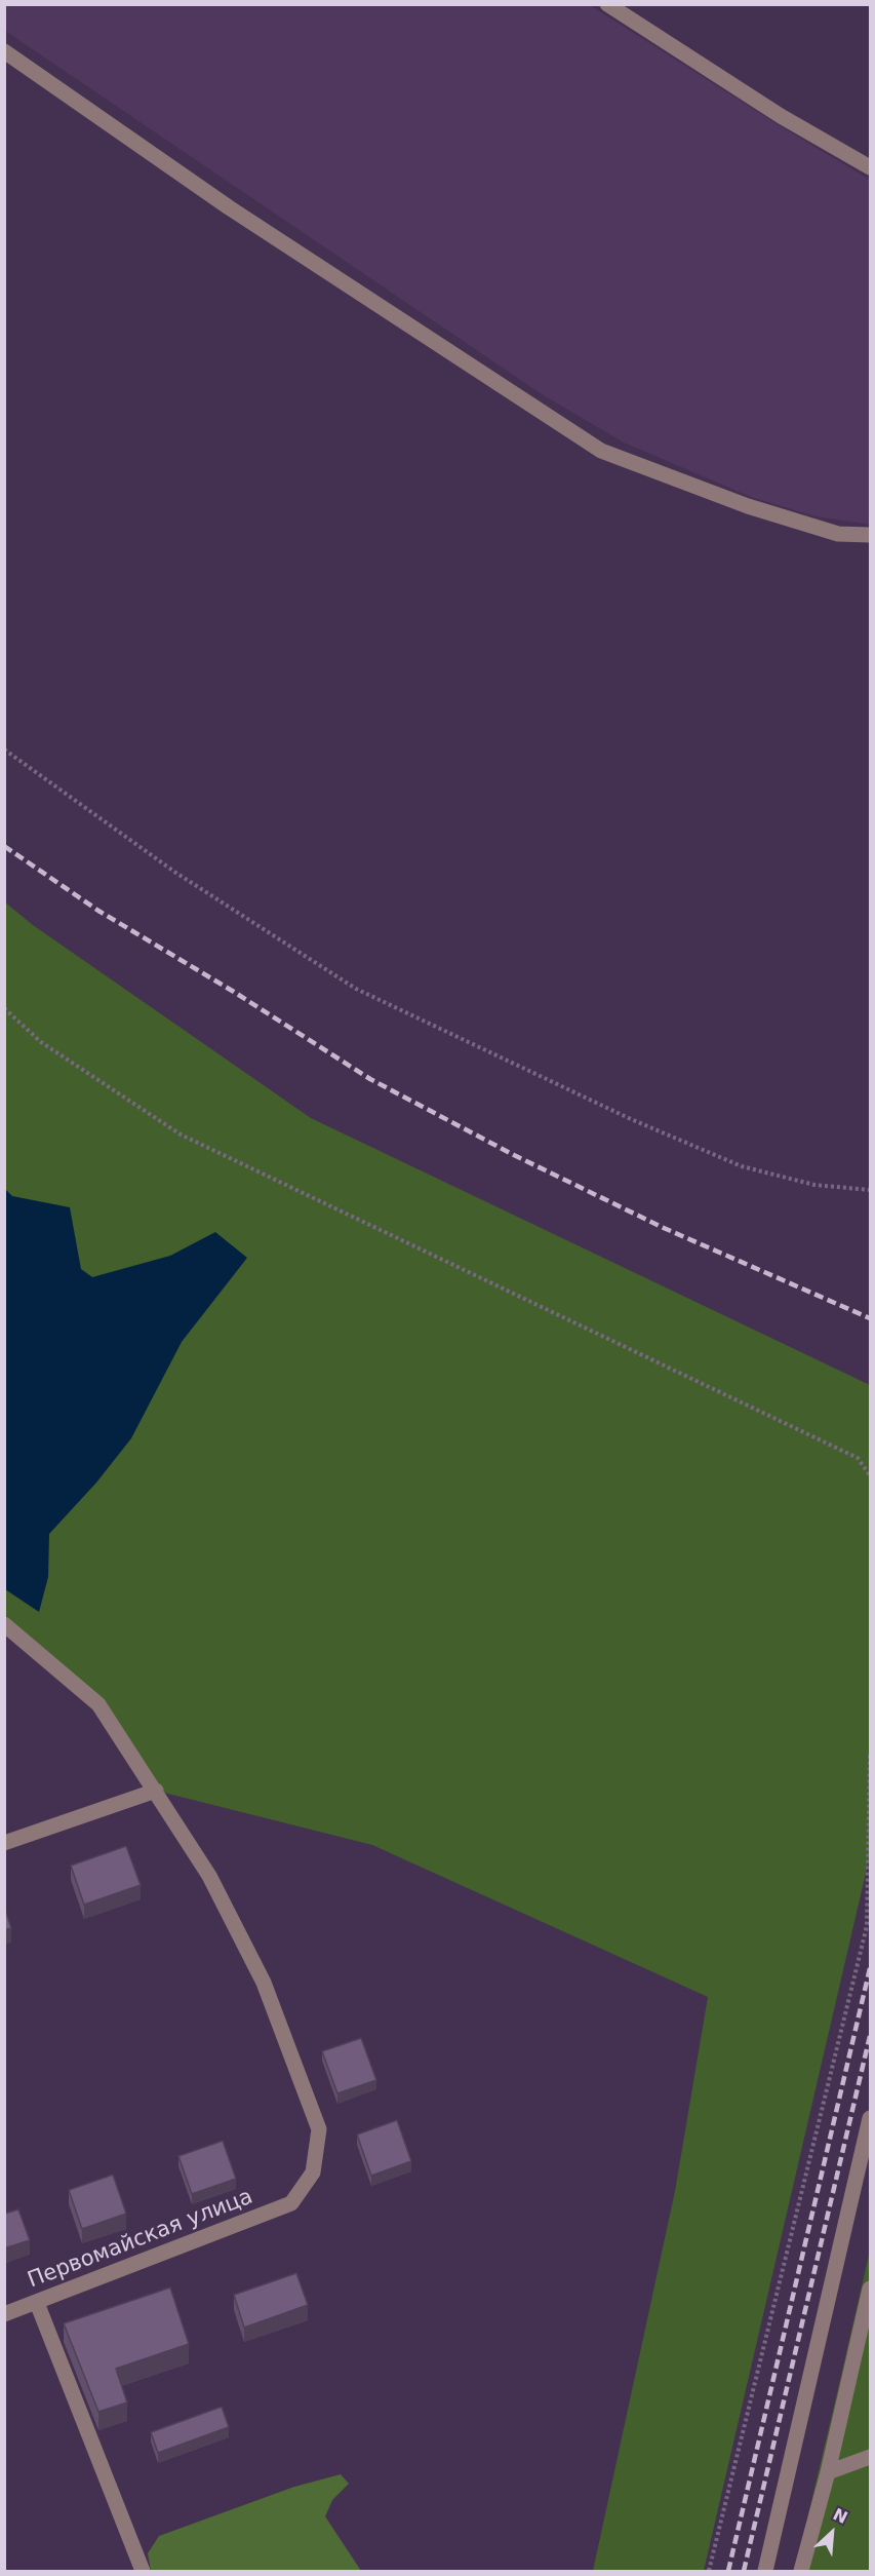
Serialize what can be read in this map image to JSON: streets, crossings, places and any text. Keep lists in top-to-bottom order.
{
  "streets": {
    "street": ["Первомайская улица"]
  },
  "north": "top right"
}
